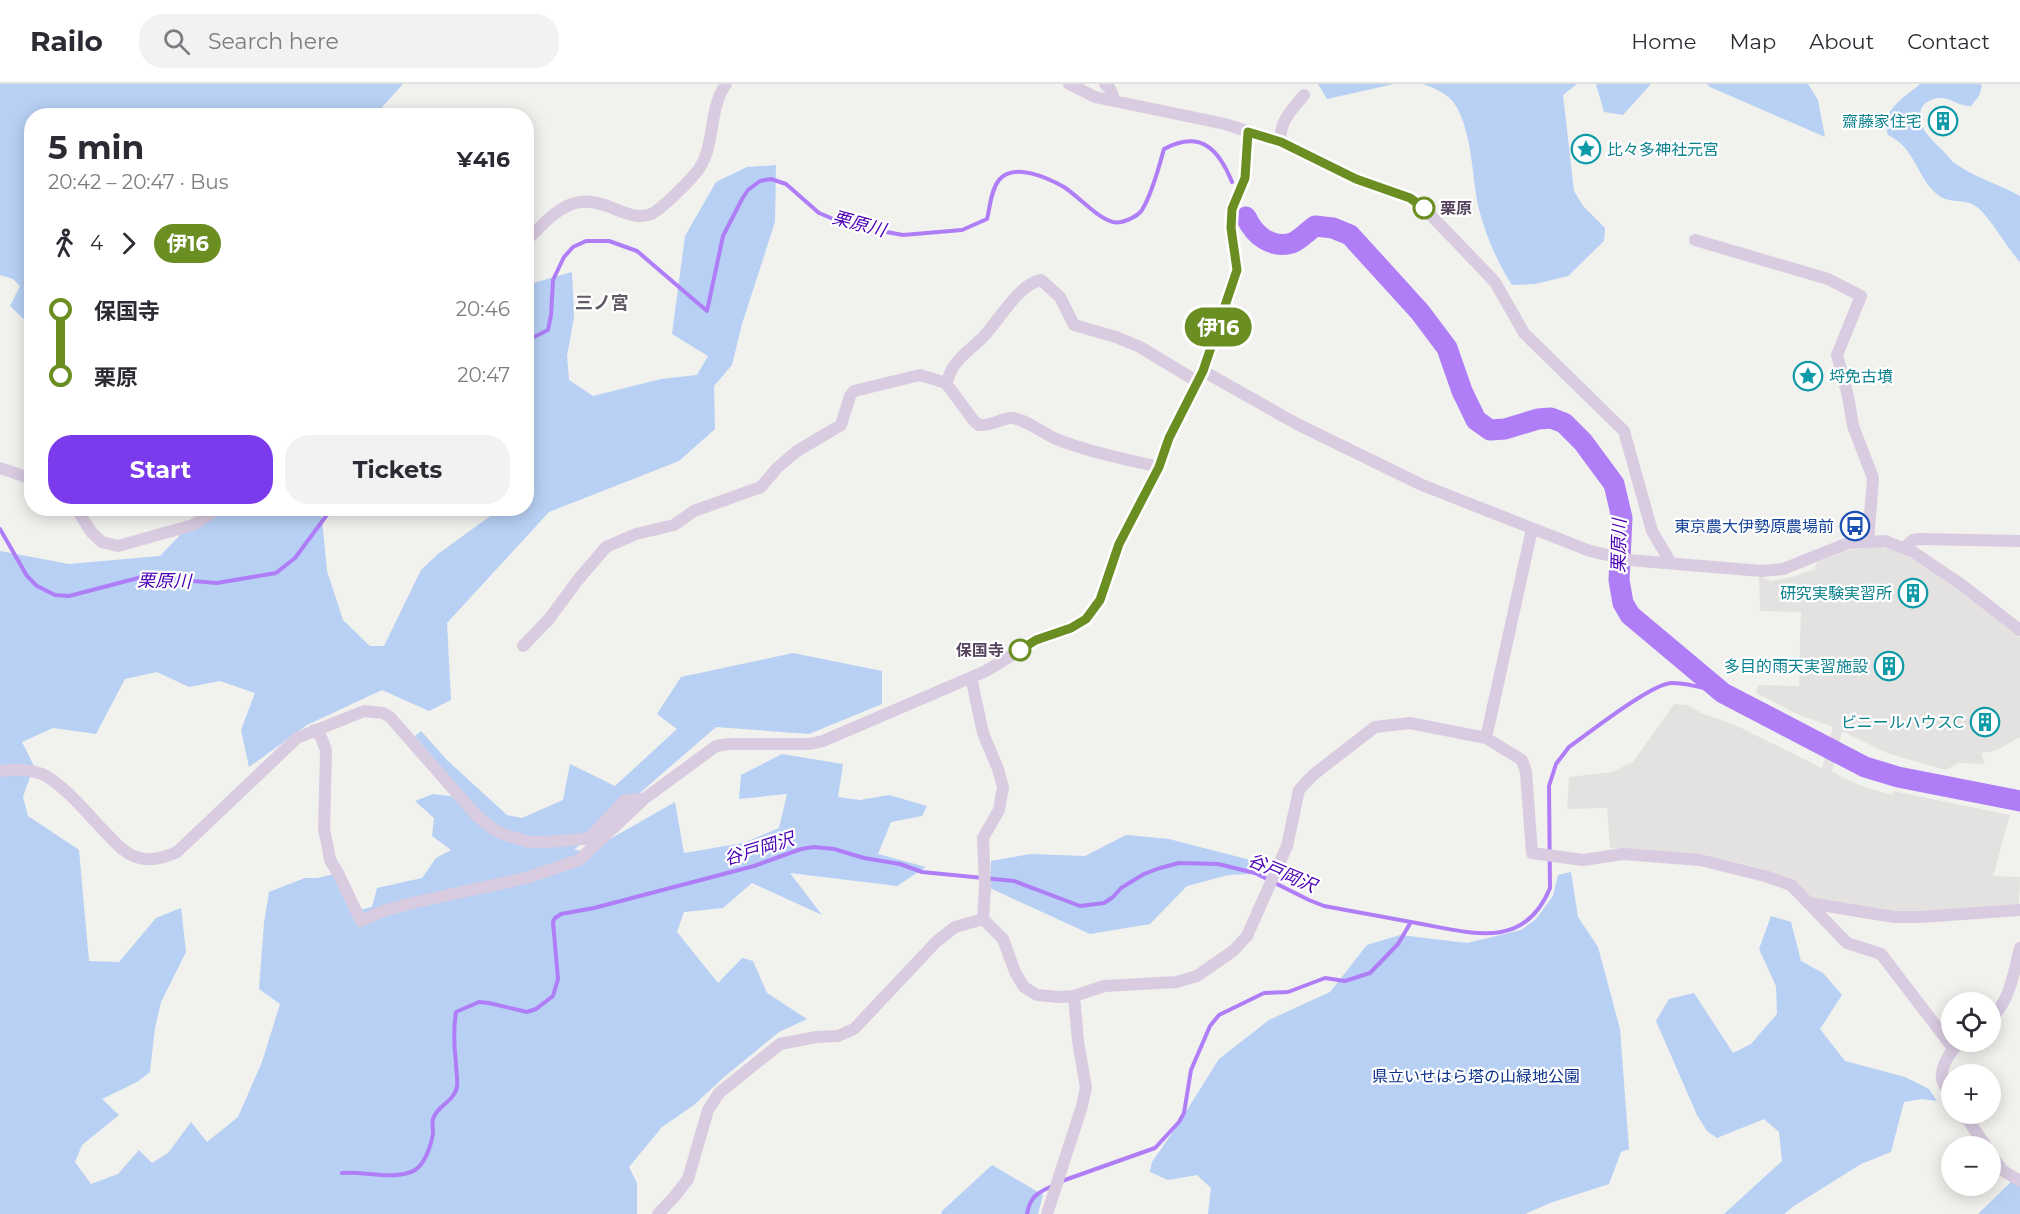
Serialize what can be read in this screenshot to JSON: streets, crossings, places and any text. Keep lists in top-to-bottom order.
{
  "districts": ["三ノ宮"],
  "water": ["栗原川", "谷戸岡沢"],
  "parks": ["県立いせはら塔の山緑地公園"],
  "places": {
    "building": [
      "齋藤家住宅",
      "研究実験実習所",
      "多目的雨天実習施設",
      "ビニールハウスC"
    ],
    "place": ["比々多神社元宮", "埒免古墳"],
    "other": ["栗原", "保国寺"],
    "bus stop": ["東京農大伊勢原農場前"]
  },
  "lines": ["bus line 伊16"],
  "page": {
    "header": "Railo",
    "search": "Search here",
    "nav": [
      "Home",
      "Map",
      "About",
      "Contact"
    ],
    "on_map": "伊16",
    "heading": ["5 min", "20:42 – 20:47 · Bus", "¥416"],
    "legs": ["4", "伊16"],
    "list": [
      {
        "name": "保国寺",
        "value": "20:46"
      },
      {
        "name": "栗原",
        "value": "20:47"
      }
    ],
    "buttons": ["Start", "Tickets"],
    "map_buttons": ["+", "−"]
  }
}
